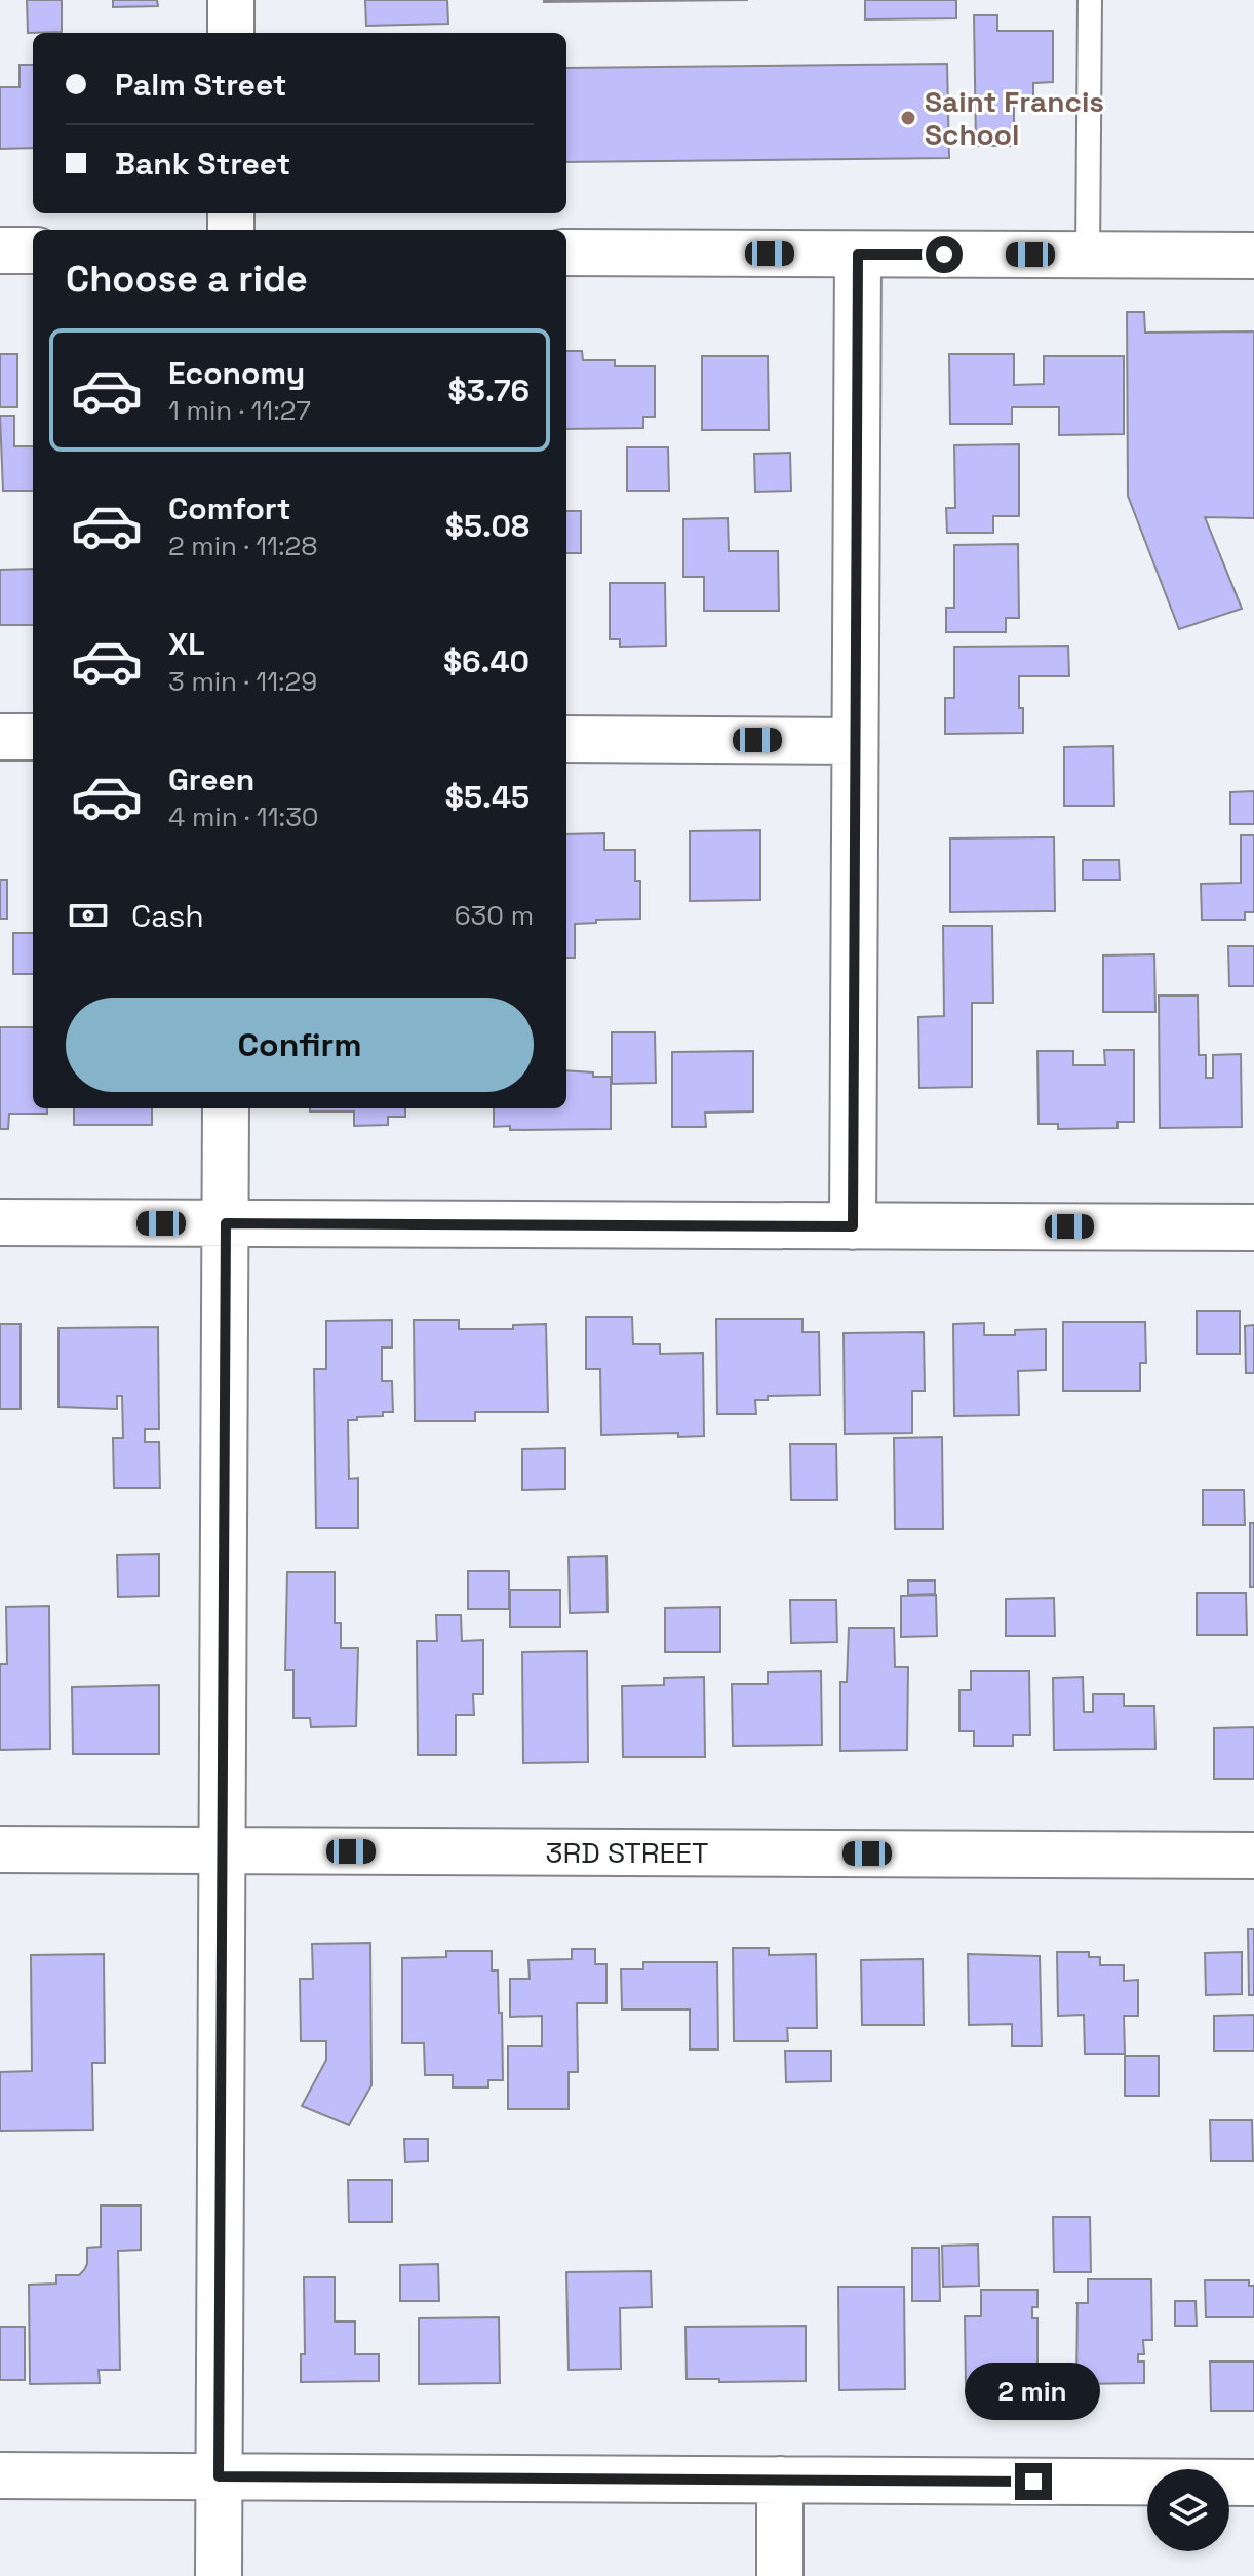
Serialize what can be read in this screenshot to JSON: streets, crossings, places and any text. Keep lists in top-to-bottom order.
{
  "streets": {
    "street": ["3RD STREET"]
  },
  "places": ["Saint Francis School"],
  "page": {
    "banner": ["Palm Street", "Bank Street"],
    "heading": "Choose a ride",
    "list": [
      {
        "name": "Economy",
        "note": "1 min · 11:27",
        "value": "$3.76"
      },
      {
        "name": "Comfort",
        "note": "2 min · 11:28",
        "value": "$5.08"
      },
      {
        "name": "XL",
        "note": "3 min · 11:29",
        "value": "$6.40"
      },
      {
        "name": "Green",
        "note": "4 min · 11:30",
        "value": "$5.45"
      }
    ],
    "pay": ["Cash", "630 m"],
    "buttons": "Confirm",
    "bubble": "2 min"
  }
}
